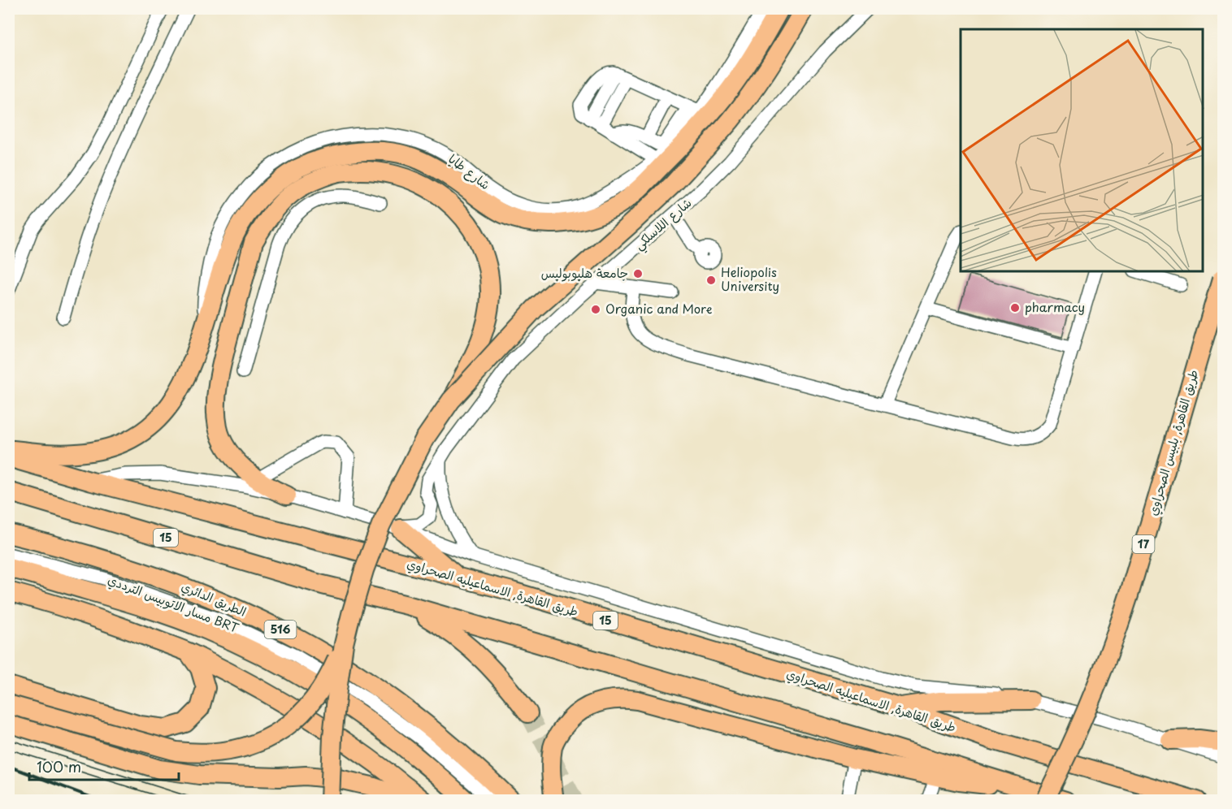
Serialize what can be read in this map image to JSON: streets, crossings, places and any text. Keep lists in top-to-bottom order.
{
  "streets": {
    "highway": [
      "طريق القاهرة, بلبيس الصحراوي",
      "15",
      "17",
      "طريق القاهرة, الاسماعيليه الصحراوي",
      "الطريق الدائري",
      "516"
    ],
    "street": ["شارع طابا", "شارع اللاسلكي", "مسار الاتوبيس الترددي BRT"]
  },
  "crossings": [
    ["طريق القاهرة, بلبيس الصحراوي", "15"]
  ],
  "places": [
    "جامعة هليوبوليس",
    "Heliopolis University",
    "pharmacy",
    "Organic and More"
  ],
  "scale_bar": "100 m"
}
